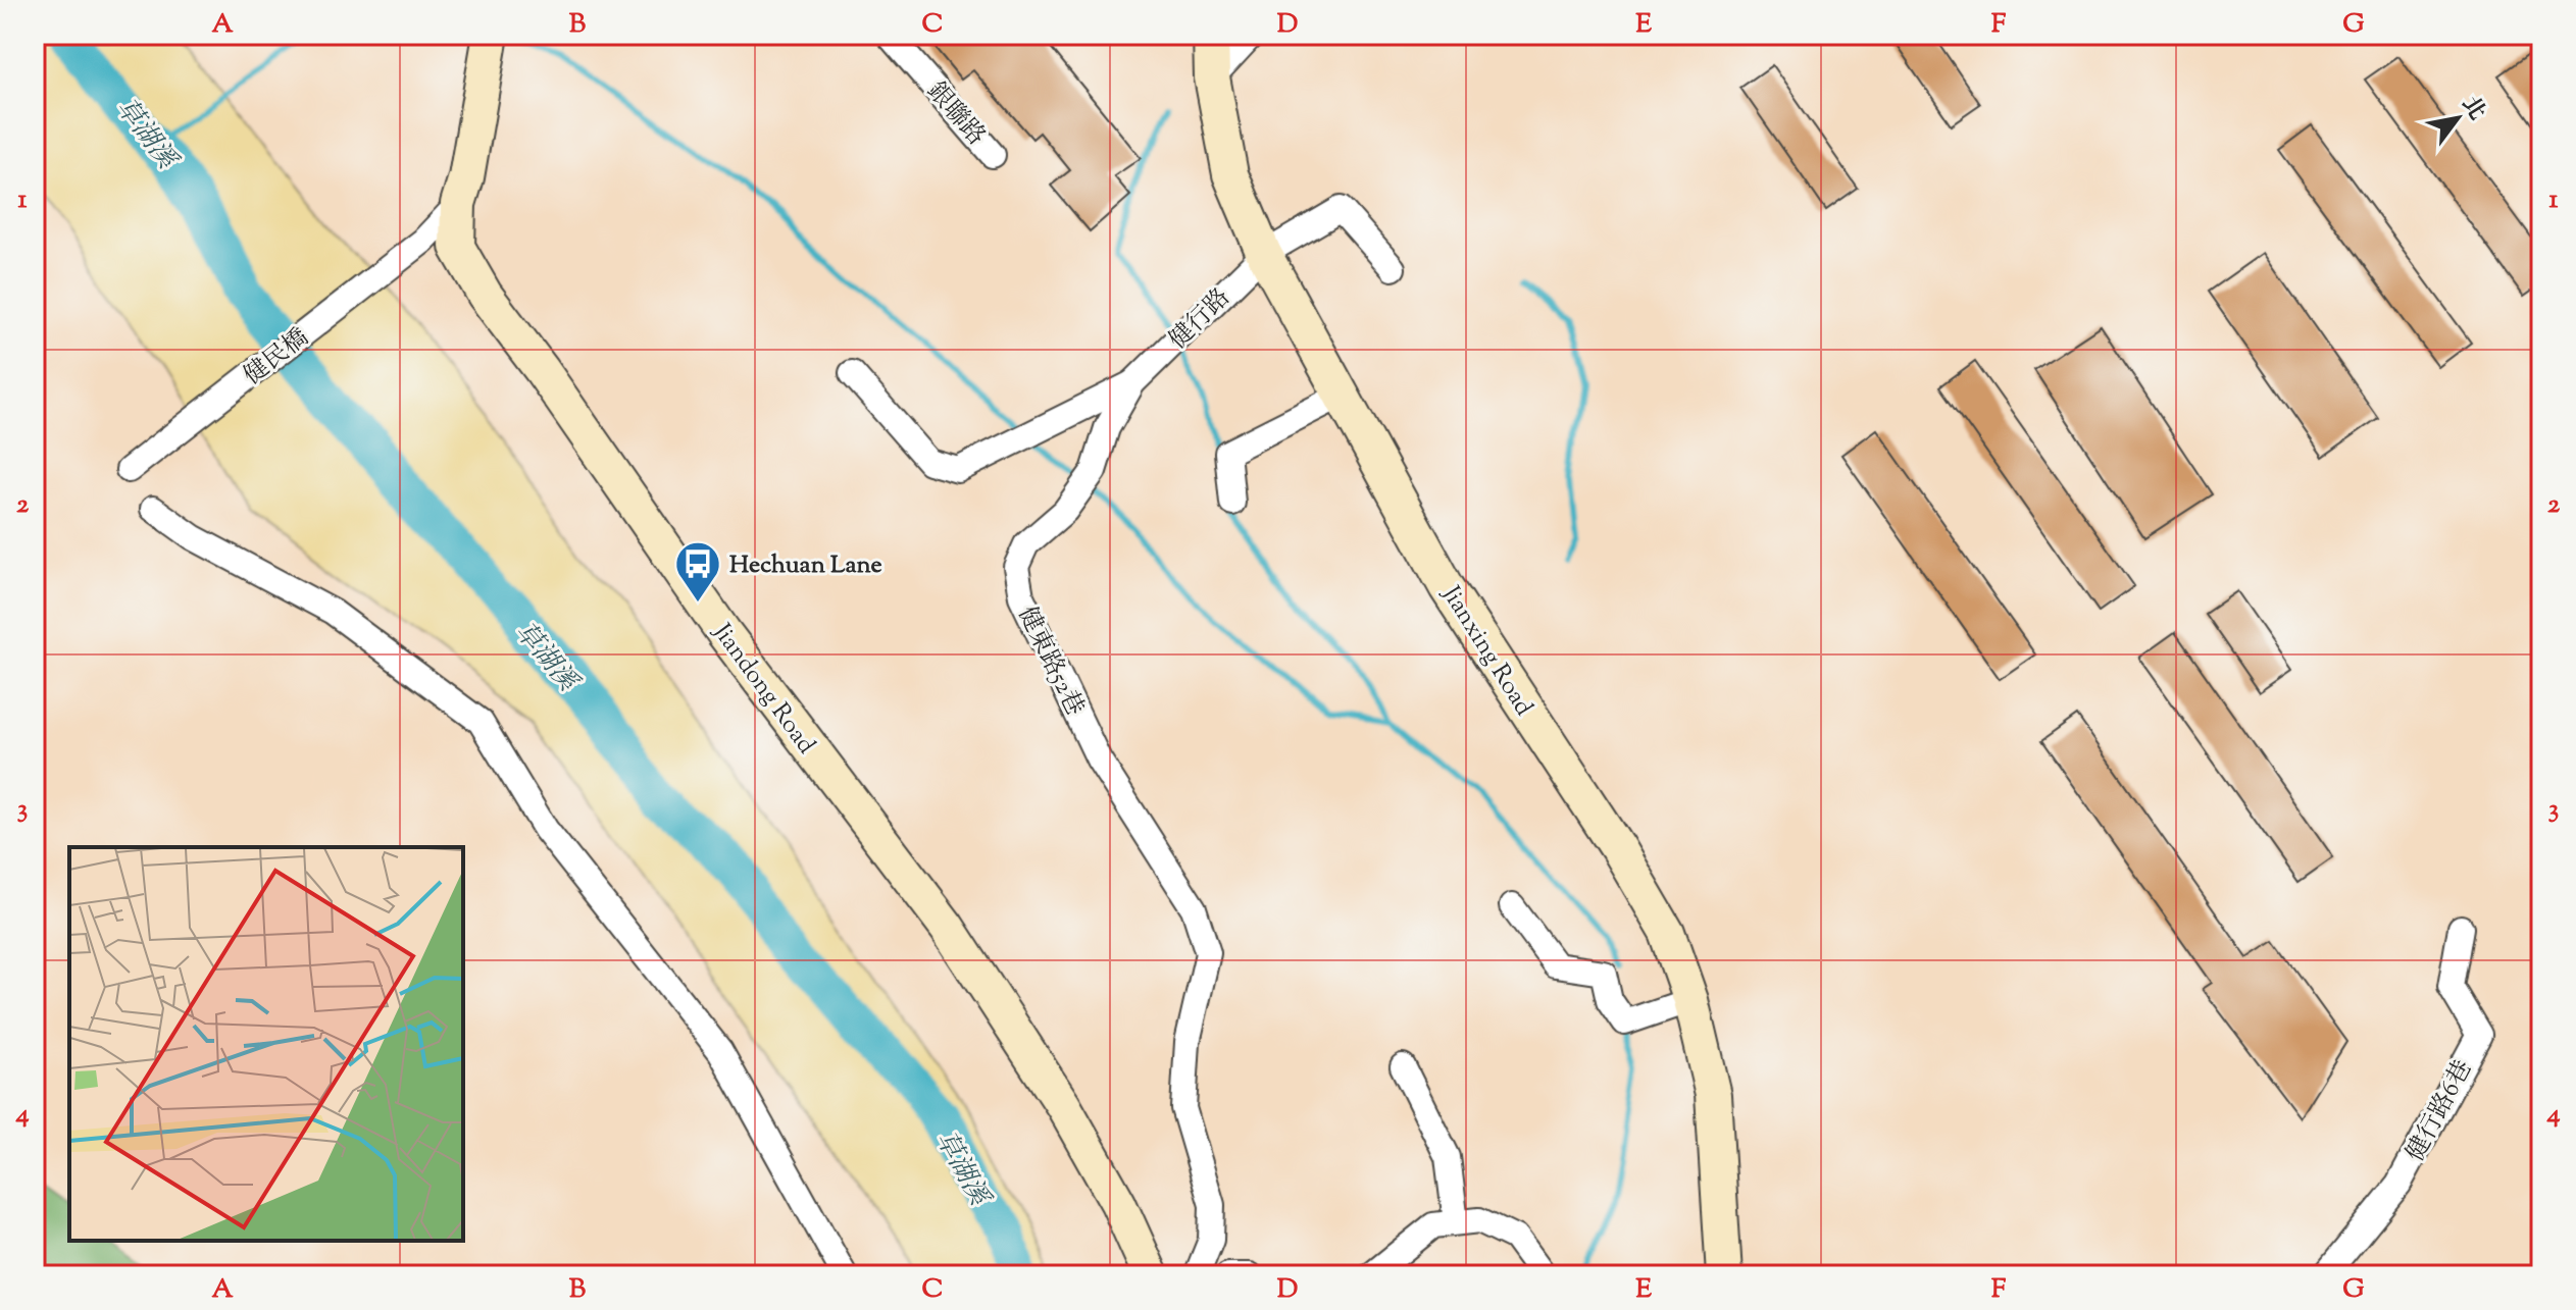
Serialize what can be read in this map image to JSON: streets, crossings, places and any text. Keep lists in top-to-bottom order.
{
  "streets": {
    "street": [
      "銀聯路",
      "健行路",
      "健民橋",
      "Jianxing Road",
      "健東路52巷",
      "Jiandong Road",
      "健行路6巷"
    ]
  },
  "crossings": [
    ["健行路", "Jianxing Road"],
    ["健行路", "健東路52巷"],
    ["健民橋", "Jiandong Road"]
  ],
  "water": ["草湖溪"],
  "places": {
    "bus stop": ["Hechuan Lane"]
  },
  "north": "top right",
  "grid": {
    "columns": [
      "A",
      "B",
      "C",
      "D",
      "E",
      "F",
      "G"
    ],
    "rows": [
      "1",
      "2",
      "3",
      "4"
    ]
  }
}
